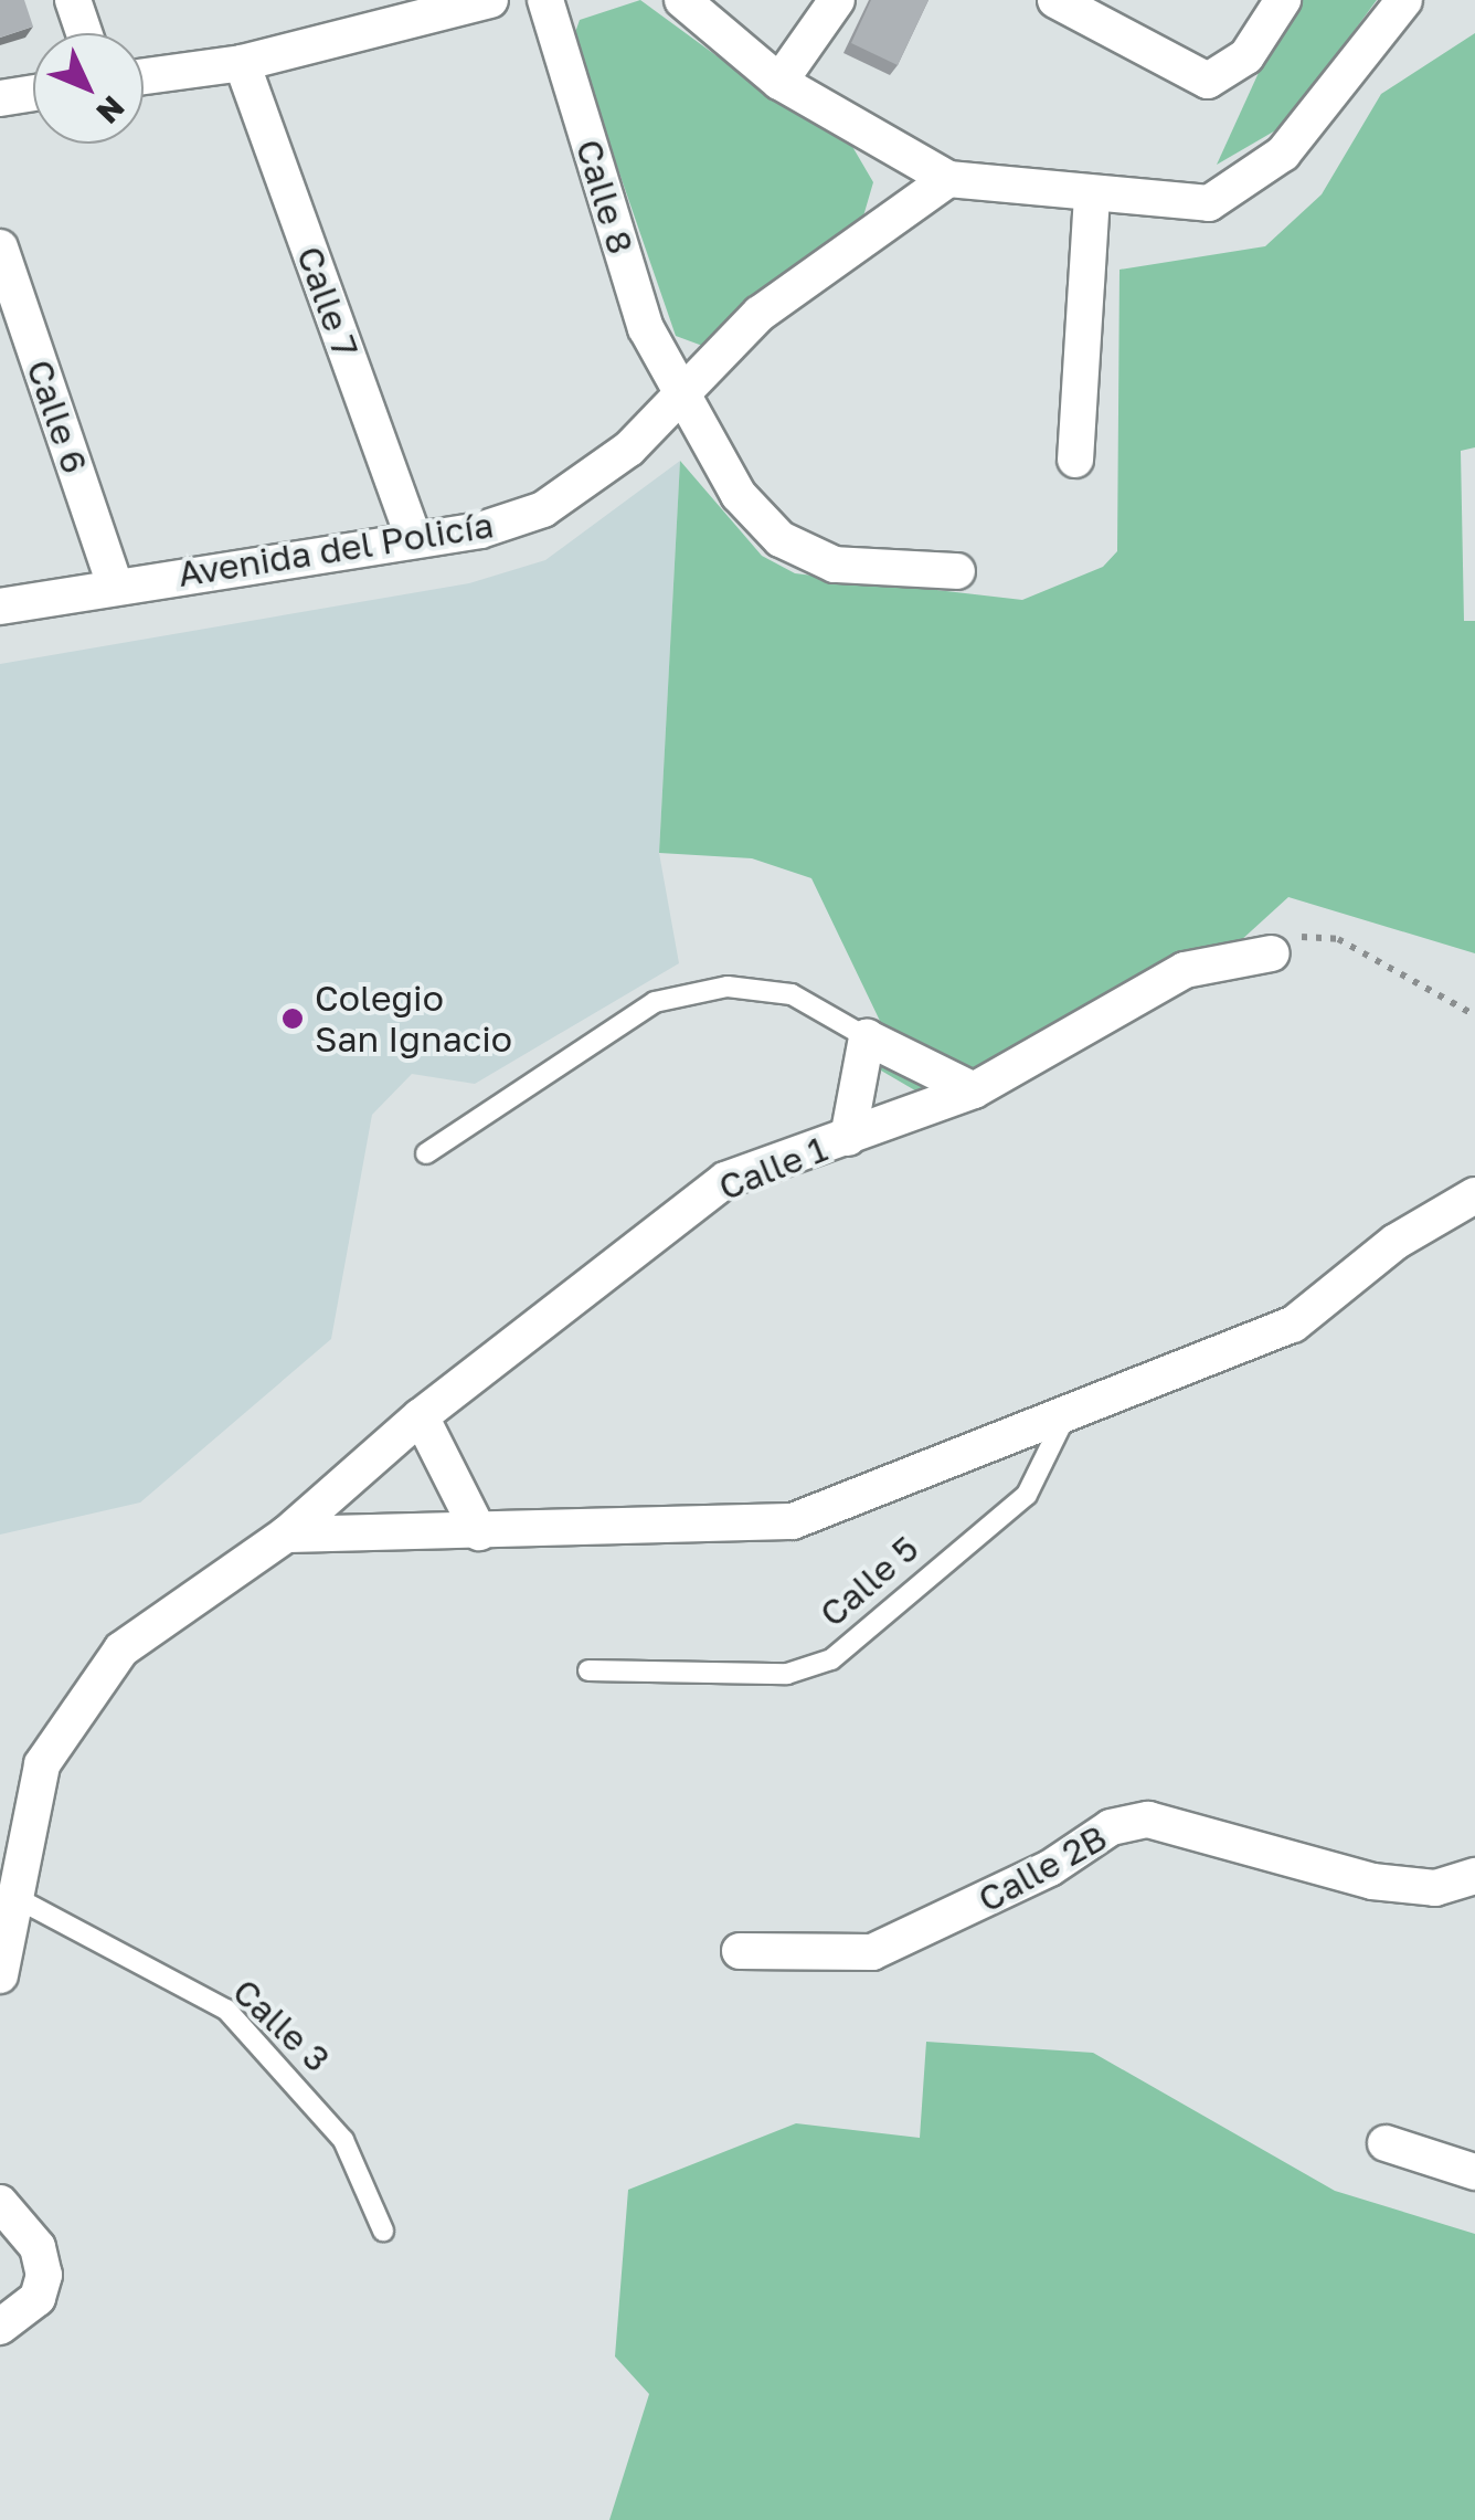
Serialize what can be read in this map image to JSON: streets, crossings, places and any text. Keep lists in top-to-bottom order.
{
  "streets": {
    "street": [
      "Calle 8",
      "Calle 7",
      "Calle 6",
      "Avenida del Policía",
      "Calle 1",
      "Calle 2B"
    ],
    "lane": ["Calle 5", "Calle 3"]
  },
  "crossings": [
    ["Calle 8", "Avenida del Policía"],
    ["Calle 7", "Avenida del Policía"],
    ["Calle 6", "Avenida del Policía"],
    ["Calle 1", "Calle 3"]
  ],
  "places": ["Colegio San Ignacio"],
  "north": "bottom right"
}
